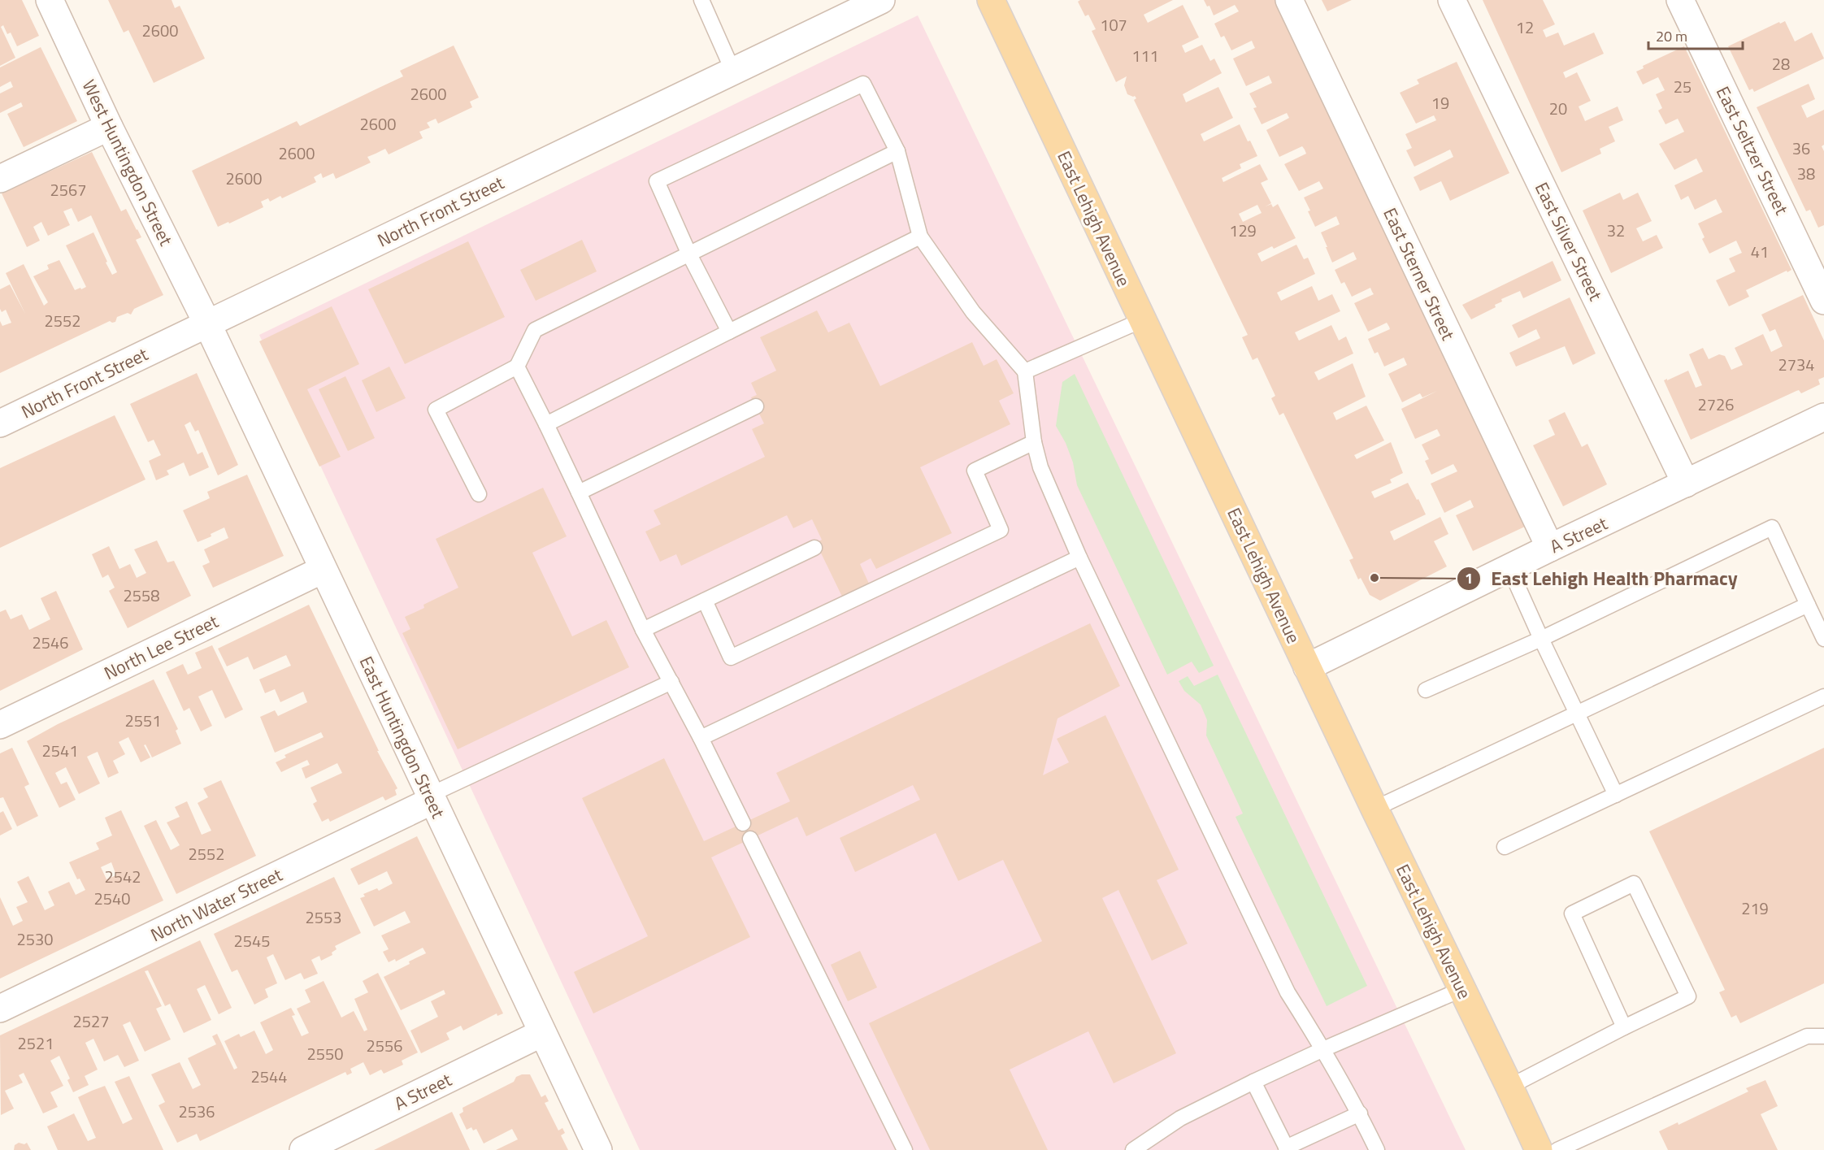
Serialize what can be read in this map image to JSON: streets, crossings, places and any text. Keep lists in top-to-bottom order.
{
  "streets": {
    "main road": ["East Lehigh Avenue"],
    "street": [
      "East Seltzer Street",
      "West Huntingdon Street",
      "North Front Street",
      "East Silver Street",
      "East Sterner Street",
      "A Street",
      "North Lee Street",
      "East Huntingdon Street",
      "North Water Street"
    ]
  },
  "crossings": [
    ["West Huntingdon Street", "North Front Street"],
    ["West Huntingdon Street", "East Huntingdon Street"],
    ["North Front Street", "East Huntingdon Street"],
    ["East Lehigh Avenue", "A Street"],
    ["East Silver Street", "A Street"],
    ["East Sterner Street", "A Street"],
    ["A Street", "East Huntingdon Street"],
    ["North Lee Street", "East Huntingdon Street"],
    ["East Huntingdon Street", "North Water Street"]
  ],
  "places": ["East Lehigh Health Pharmacy"],
  "house_numbers": [
    "107",
    "12",
    "2600",
    "111",
    "28",
    "25",
    "2600",
    "19",
    "20",
    "2600",
    "36",
    "2600",
    "38",
    "2600",
    "2567",
    "129",
    "32",
    "41",
    "2552",
    "2734",
    "2726",
    "2558",
    "2546",
    "2551",
    "2541",
    "2552",
    "2542",
    "2540",
    "219",
    "2553",
    "2530",
    "2545",
    "2527",
    "2521",
    "2556",
    "2550",
    "2544",
    "2536"
  ],
  "scale_bar": "20 m"
}
